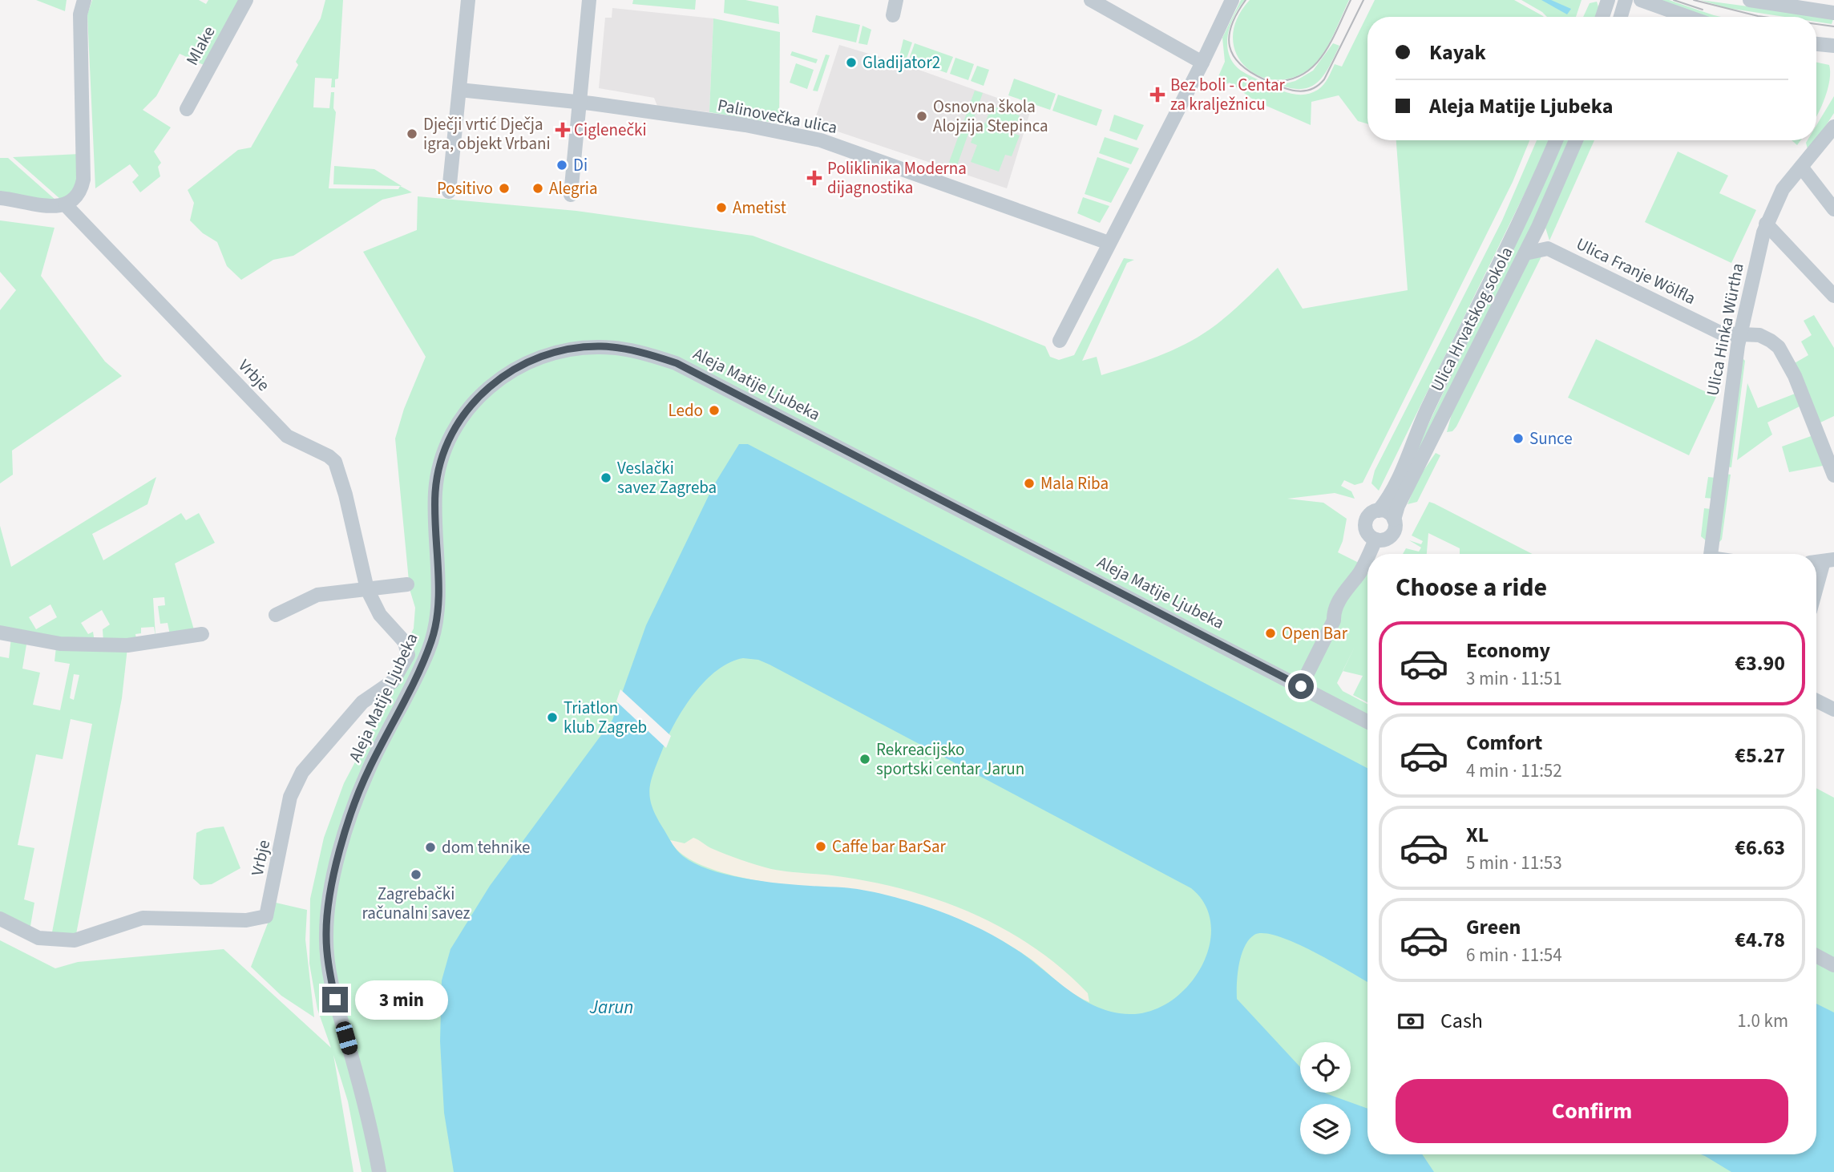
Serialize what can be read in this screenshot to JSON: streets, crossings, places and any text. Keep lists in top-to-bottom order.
{
  "streets": {
    "street": [
      "Mlake",
      "Palinovečka ulica",
      "Ulica Franje Wölfla",
      "Ulica Hrvatskog sokola",
      "Ulica Hinka Würtha",
      "Vrbje",
      "Aleja Matije Ljubeka"
    ]
  },
  "crossings": [
    ["Ulica Franje Wölfla", "Ulica Hinka Würtha"]
  ],
  "water": ["Jarun"],
  "places": {
    "other": [
      "Gladijator2",
      "Osnovna škola Alojzija Stepinca",
      "Dječji vrtić Dječja igra, objekt Vrbani",
      "Di",
      "Positivo",
      "Alegria",
      "Ametist",
      "Ledo",
      "Sunce",
      "Veslački savez Zagreba",
      "Mala Riba",
      "Open Bar",
      "Triatlon klub Zagreb",
      "Rekreacijsko sportski centar Jarun",
      "Caffe bar BarSar",
      "dom tehnike",
      "Zagrebački računalni savez"
    ],
    "health": ["Bez boli - Centar za kralježnicu", "Ciglenečki", "Poliklinika Moderna dijagnostika"]
  },
  "page": {
    "banner": ["Kayak", "Aleja Matije Ljubeka"],
    "heading": "Choose a ride",
    "list": [
      {
        "name": "Economy",
        "note": "3 min · 11:51",
        "value": "€3.90"
      },
      {
        "name": "Comfort",
        "note": "4 min · 11:52",
        "value": "€5.27"
      },
      {
        "name": "XL",
        "note": "5 min · 11:53",
        "value": "€6.63"
      },
      {
        "name": "Green",
        "note": "6 min · 11:54",
        "value": "€4.78"
      }
    ],
    "bubble": "3 min",
    "pay": ["Cash", "1.0 km"],
    "buttons": "Confirm"
  }
}
